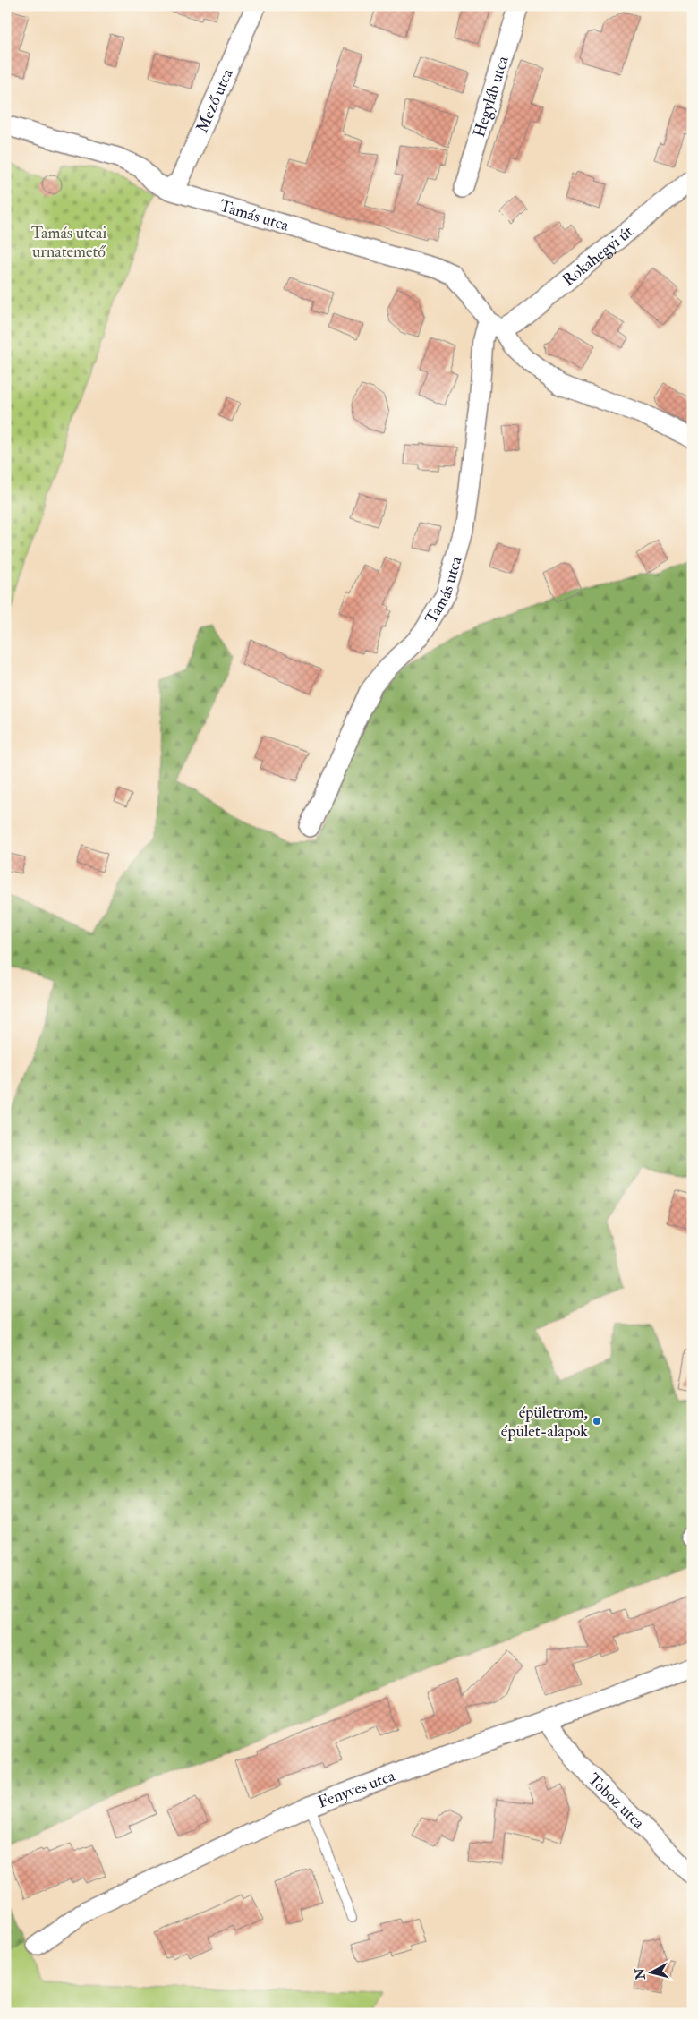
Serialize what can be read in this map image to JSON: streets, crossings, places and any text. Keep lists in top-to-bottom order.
{
  "streets": {
    "street": [
      "Hegyláb utca",
      "Mező utca",
      "Tamás utca",
      "Rókahegyi út",
      "Fenyves utca",
      "Toboz utca"
    ]
  },
  "crossings": [
    ["Mező utca", "Tamás utca"],
    ["Tamás utca", "Rókahegyi út"],
    ["Fenyves utca", "Toboz utca"]
  ],
  "parks": ["Tamás utcai urnatemető"],
  "places": ["épületrom, épület-alapok"],
  "north": "left"
}
